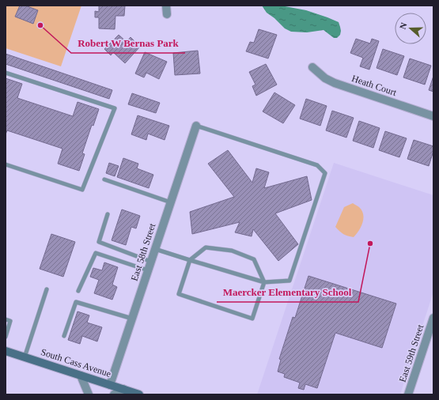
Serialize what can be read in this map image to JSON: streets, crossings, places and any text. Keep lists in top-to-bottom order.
{
  "streets": {
    "main road": ["South Cass Avenue"],
    "street": ["Heath Court", "East 58th Street", "East 59th Street"]
  },
  "crossings": [
    ["East 58th Street", "South Cass Avenue"]
  ],
  "places": ["Robert W Bernas Park", "Maercker Elementary School"],
  "north": "left"
}
